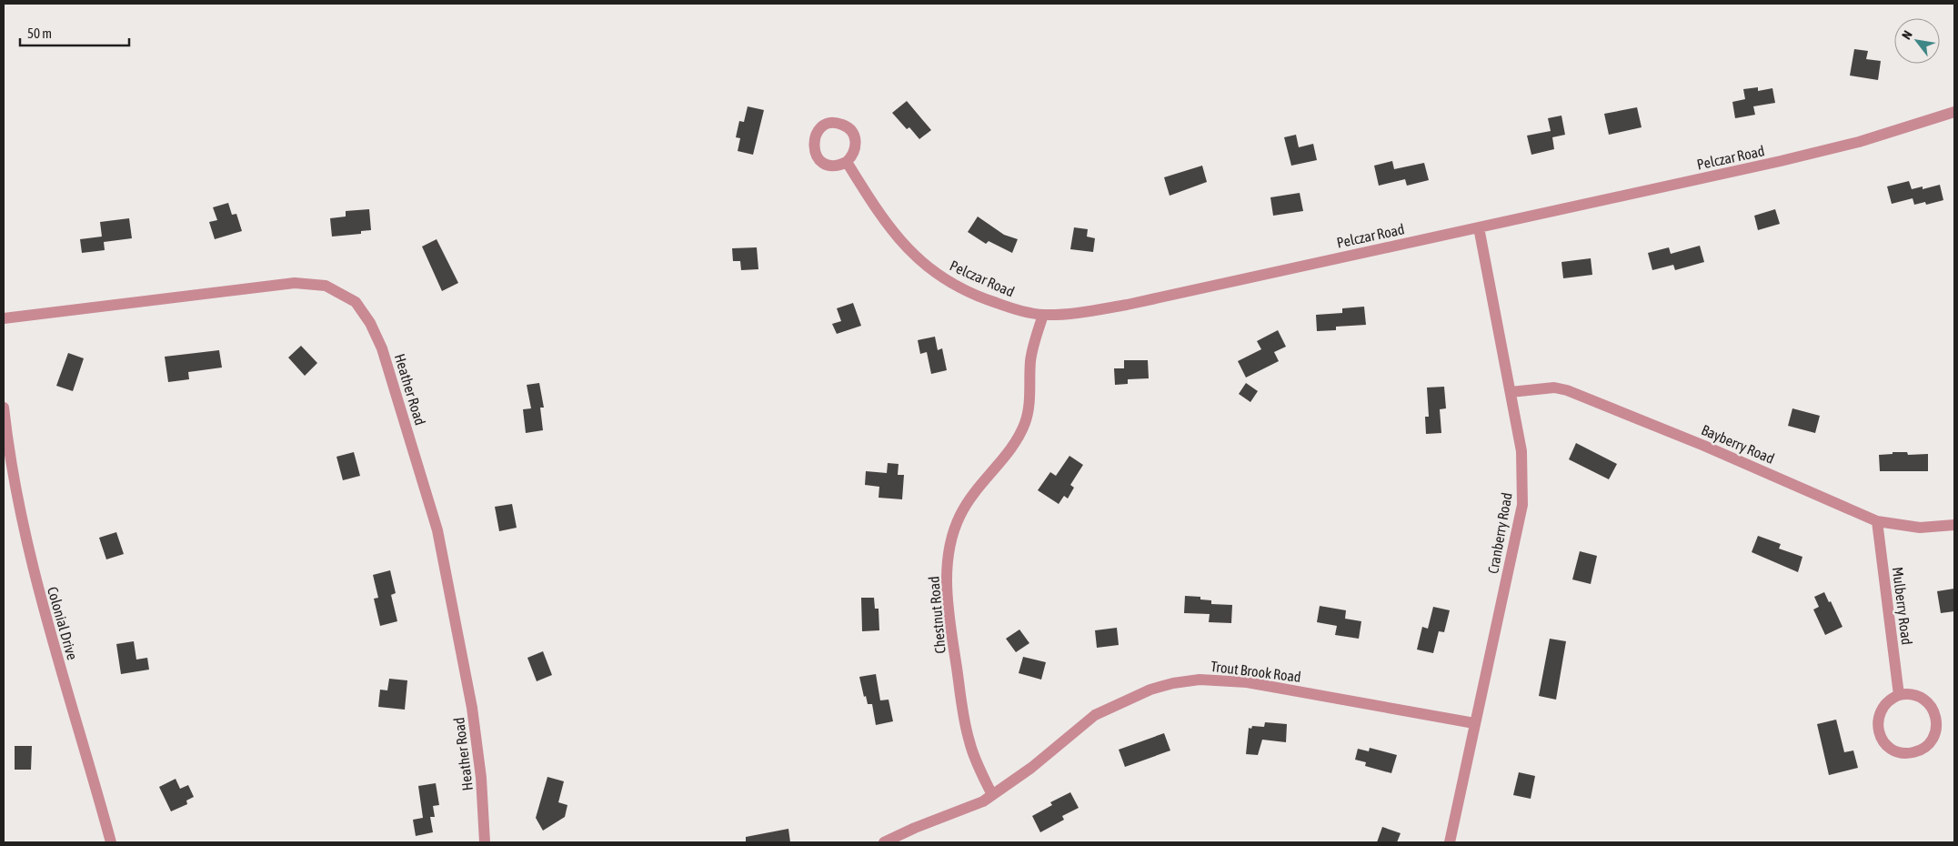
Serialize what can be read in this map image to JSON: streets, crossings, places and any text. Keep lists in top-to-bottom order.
{
  "streets": {
    "street": [
      "Pelczar Road",
      "Heather Road",
      "Bayberry Road",
      "Cranberry Road",
      "Mulberry Road",
      "Chestnut Road",
      "Colonial Drive",
      "Trout Brook Road"
    ]
  },
  "crossings": [
    ["Pelczar Road", "Cranberry Road"],
    ["Pelczar Road", "Chestnut Road"],
    ["Bayberry Road", "Cranberry Road"],
    ["Bayberry Road", "Mulberry Road"],
    ["Cranberry Road", "Trout Brook Road"],
    ["Chestnut Road", "Trout Brook Road"]
  ],
  "scale_bar": "50 m",
  "north": "top left"
}
